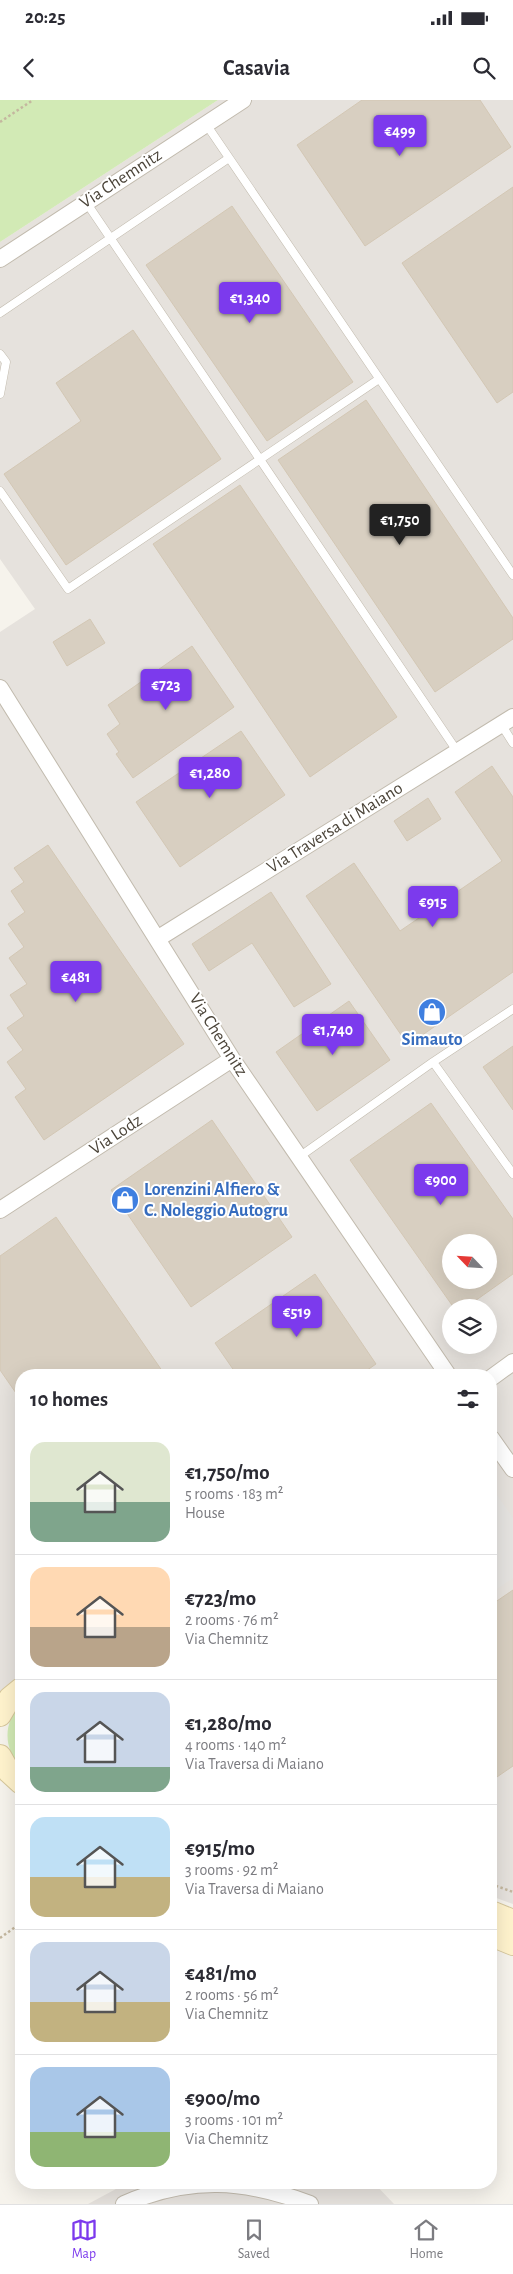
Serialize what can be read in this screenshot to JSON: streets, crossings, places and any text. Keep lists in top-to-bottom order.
{
  "streets": {
    "street": ["Via Chemnitz", "Via Traversa di Maiano", "Via Lodz"]
  },
  "crossings": [
    ["Via Chemnitz", "Via Traversa di Maiano"],
    ["Via Chemnitz", "Via Lodz"]
  ],
  "places": {
    "shop": ["Simauto", "Lorenzini Alfiero & C. Noleggio Autogru"]
  },
  "north": "top left",
  "page": {
    "status": "20:25",
    "header": "Casavia",
    "price": [
      "€499",
      "€1,340",
      "€1,750",
      "€723",
      "€1,280",
      "€915",
      "€481",
      "€1,740",
      "€900",
      "€519"
    ],
    "heading": "10 homes",
    "list": [
      {
        "name": "€1,750/mo",
        "note": "5 rooms · 183 m² · House"
      },
      {
        "name": "€723/mo",
        "note": "2 rooms · 76 m² · Via Chemnitz"
      },
      {
        "name": "€1,280/mo",
        "note": "4 rooms · 140 m² · Via Traversa di Maiano"
      },
      {
        "name": "€915/mo",
        "note": "3 rooms · 92 m² · Via Traversa di Maiano"
      },
      {
        "name": "€481/mo",
        "note": "2 rooms · 56 m² · Via Chemnitz"
      },
      {
        "name": "€900/mo",
        "note": "3 rooms · 101 m² · Via Chemnitz"
      }
    ],
    "tabs": ["Map", "Saved", "Home"]
  }
}
